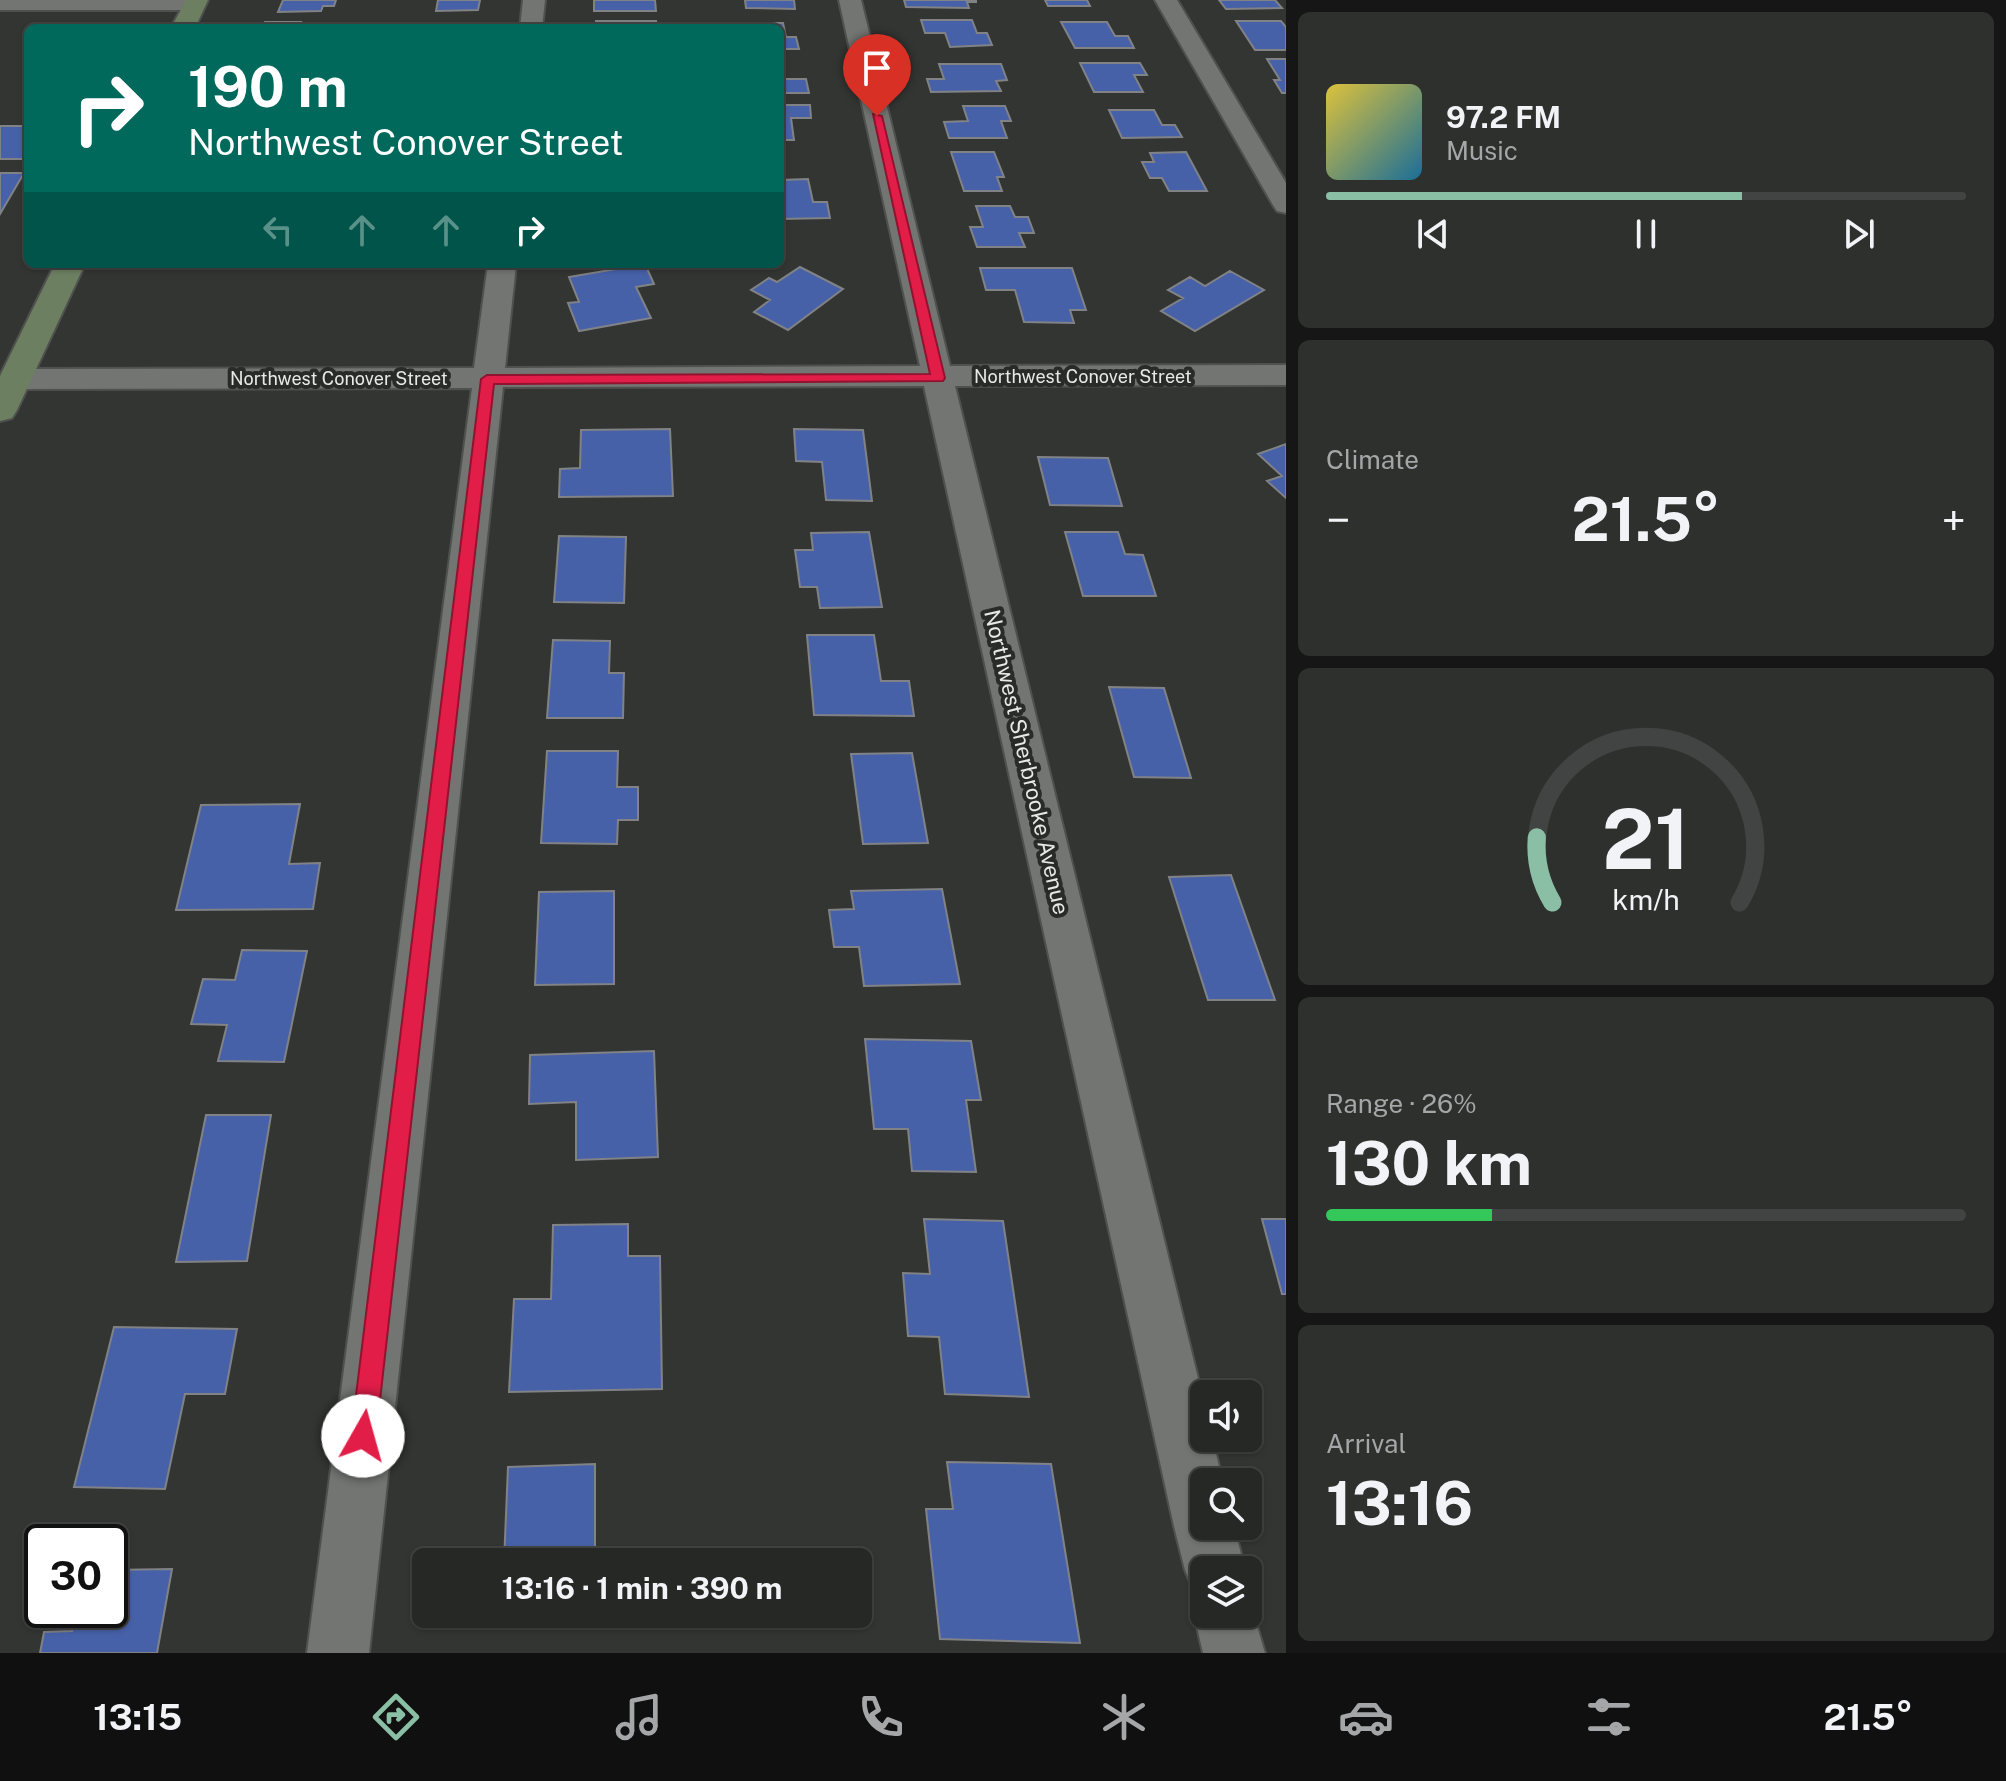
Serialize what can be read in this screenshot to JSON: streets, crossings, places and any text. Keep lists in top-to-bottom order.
{
  "streets": {
    "street": ["Northwest Conover Street", "Northwest Sherbrooke Avenue"]
  },
  "crossings": [
    ["Northwest Conover Street", "Northwest Sherbrooke Avenue"]
  ],
  "page": {
    "turn": ["190 m", "Northwest Conover Street"],
    "song": ["97.2 FM", "Music"],
    "tile": [
      "Climate",
      ["Range · 26%", "130 km"],
      ["Arrival", "13:16"]
    ],
    "heat": ["−", "21.5°", "+"],
    "limit": "30",
    "trip": "13:16 · 1 min · 390 m",
    "tabs": ["13:15", "21.5°"],
    "gauge": ["21", "km/h"]
  }
}
